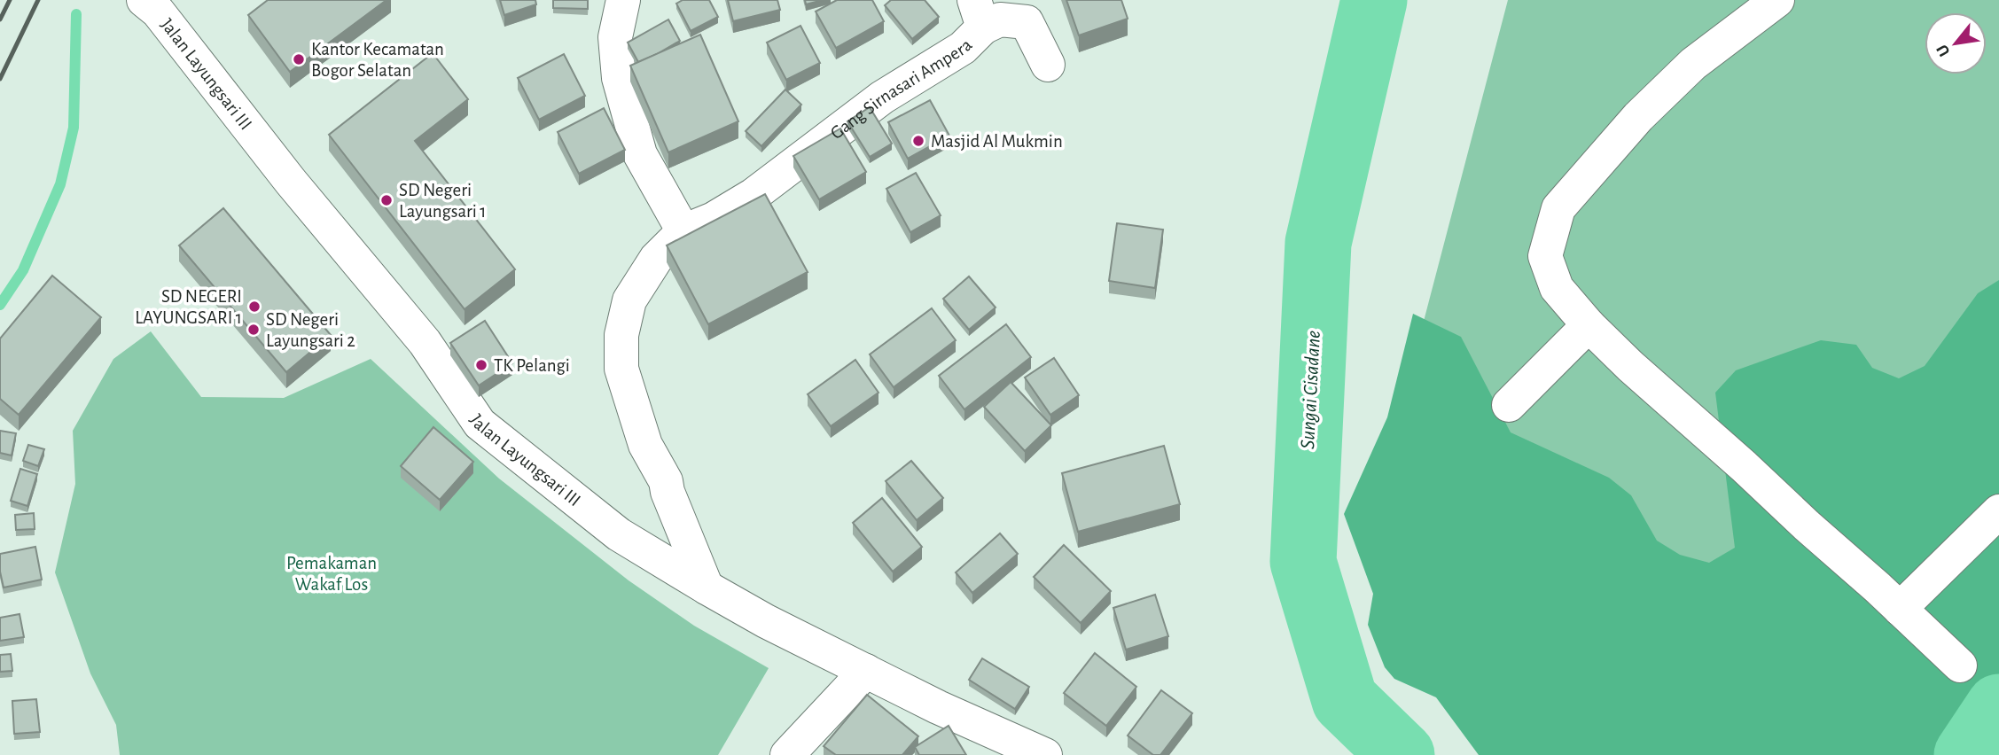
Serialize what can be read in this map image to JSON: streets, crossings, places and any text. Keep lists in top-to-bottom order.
{
  "streets": {
    "street": ["Jalan Layungsari III", "Gang Sirnasari Ampera"]
  },
  "crossings": [
    ["Jalan Layungsari III", "Gang Sirnasari Ampera"]
  ],
  "water": ["Sungai Cisadane"],
  "parks": ["Pemakaman Wakaf Los"],
  "places": [
    "Kantor Kecamatan Bogor Selatan",
    "Masjid Al Mukmin",
    "SD Negeri Layungsari 1",
    "SD NEGERI LAYUNGSARI 1",
    "SD Negeri Layungsari 2",
    "TK Pelangi"
  ],
  "north": "bottom left"
}
